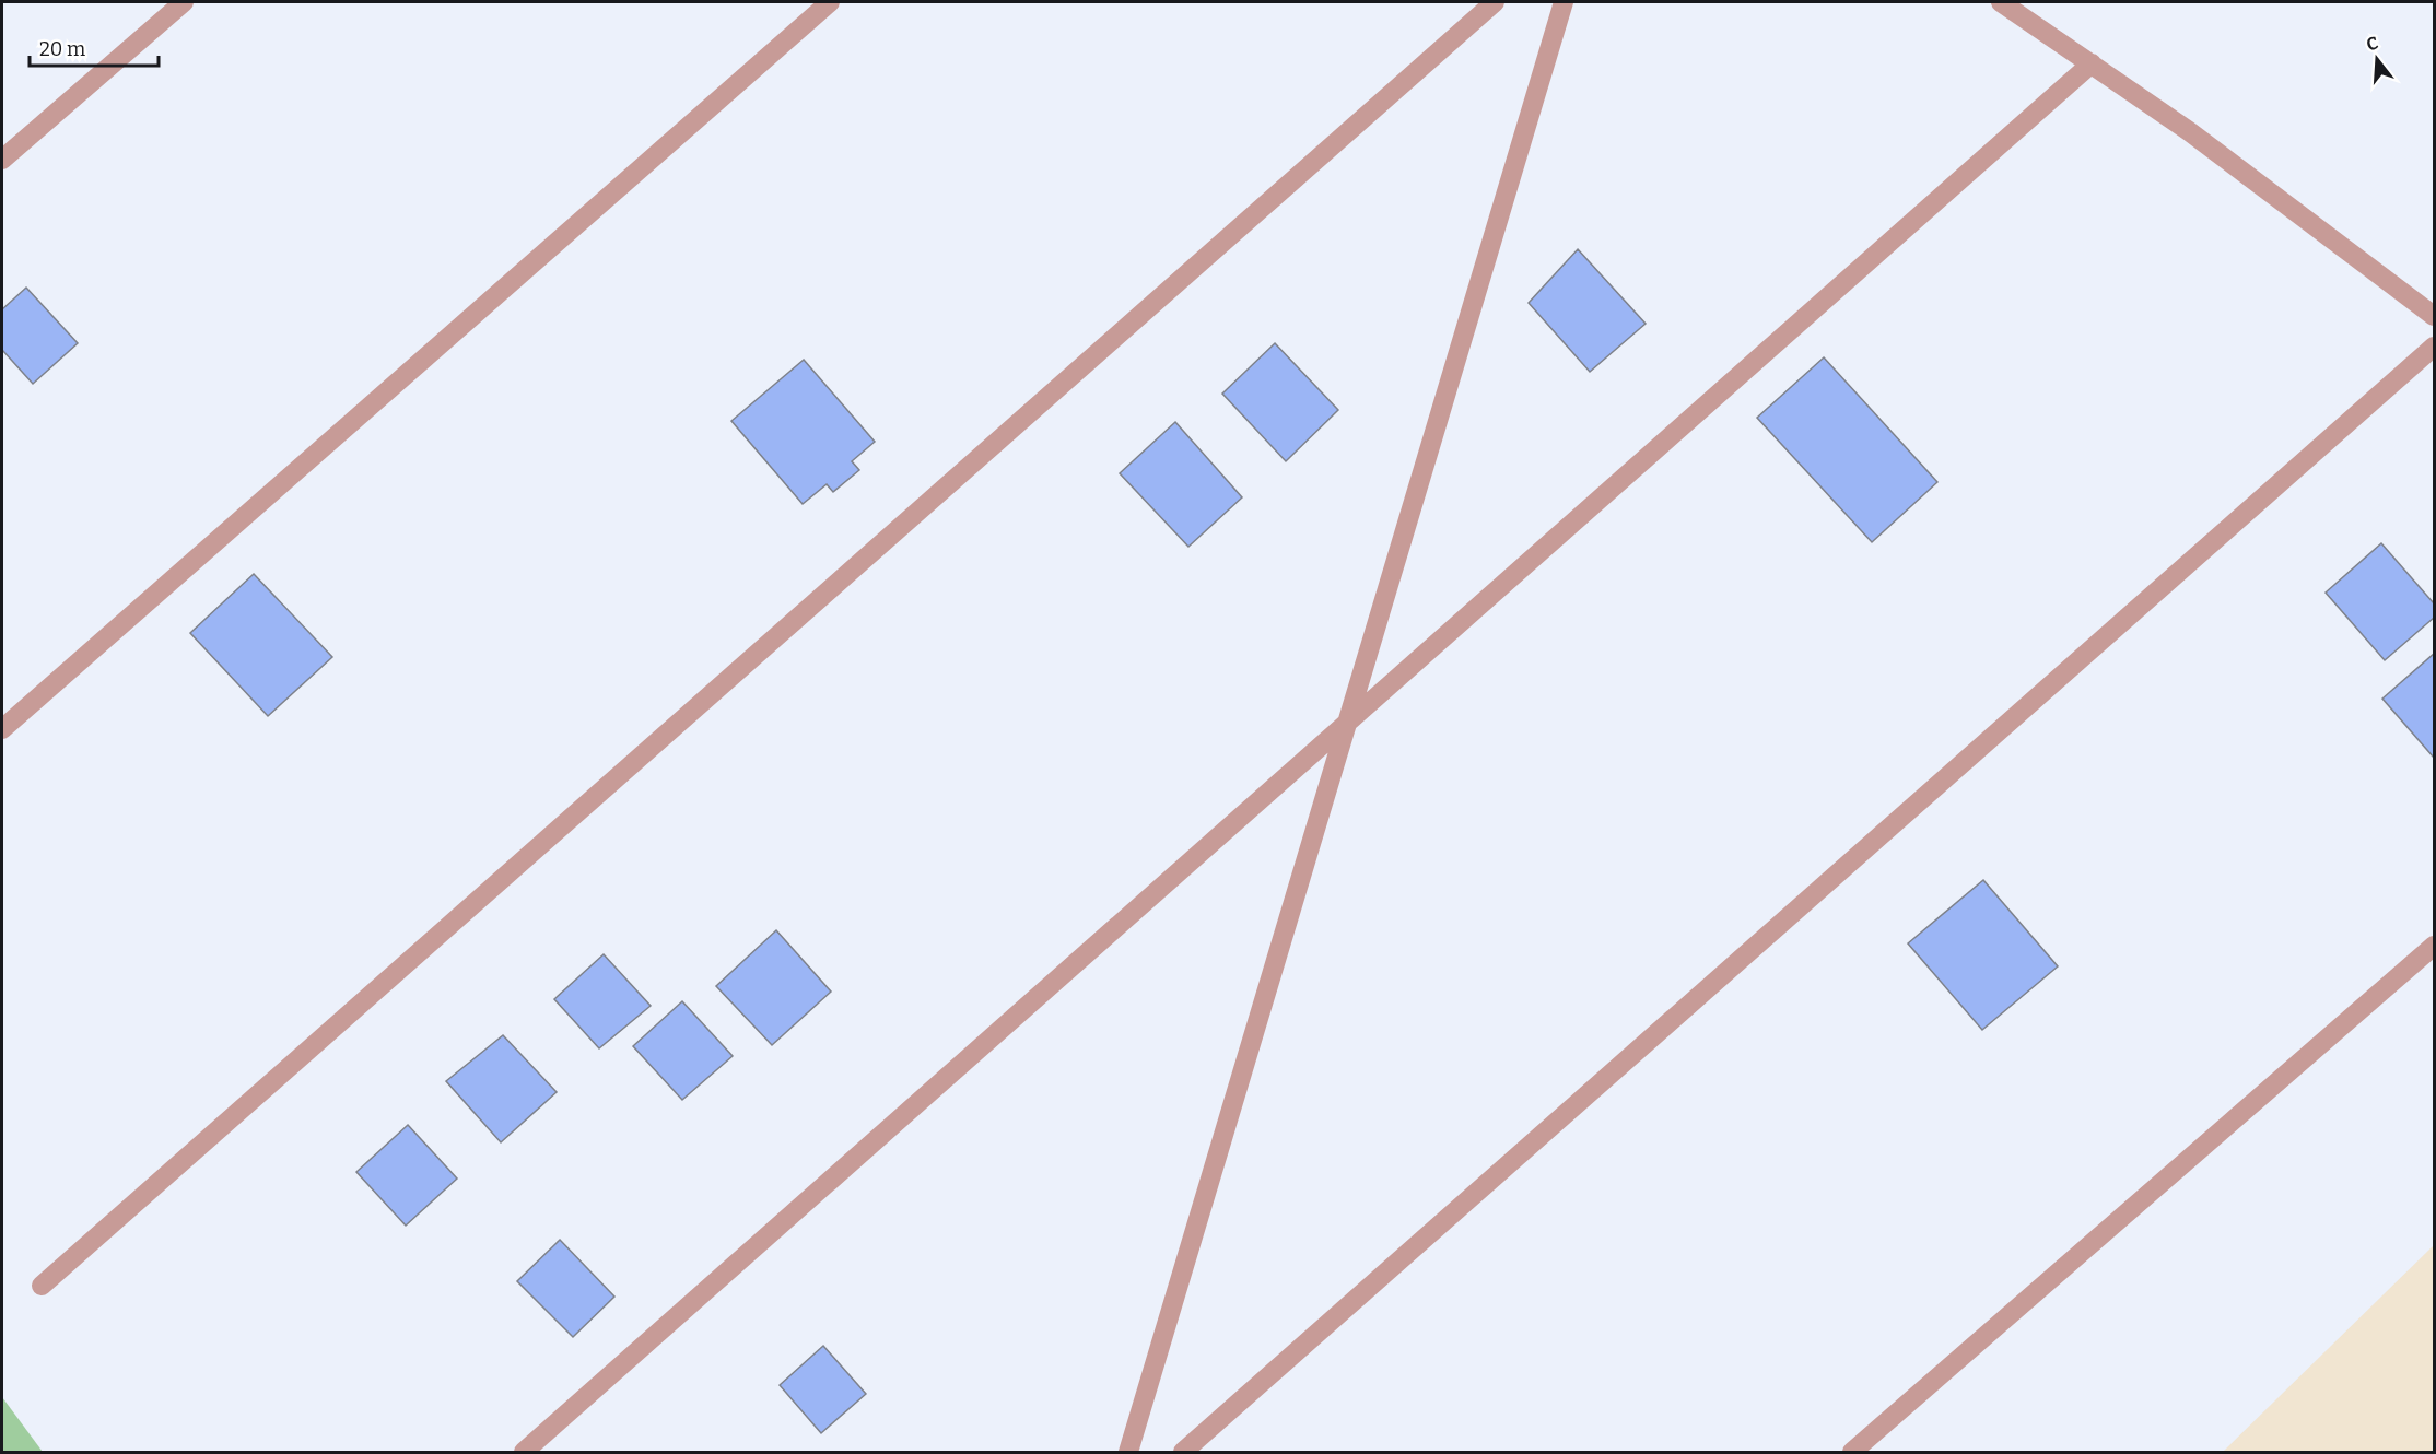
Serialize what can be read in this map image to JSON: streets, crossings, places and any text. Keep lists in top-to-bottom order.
{
  "scale_bar": "20 m",
  "north": "top"
}
